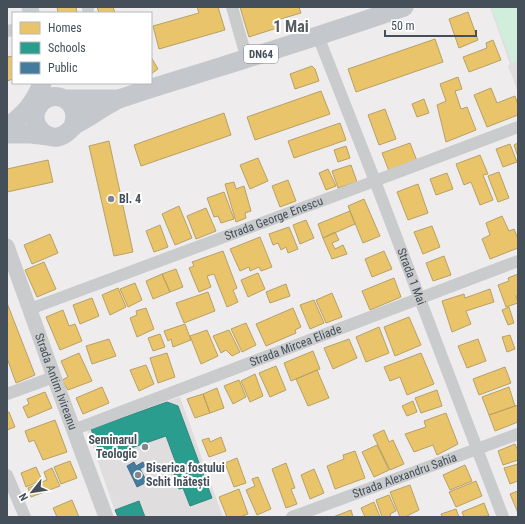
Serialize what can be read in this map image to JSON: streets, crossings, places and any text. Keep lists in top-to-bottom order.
{
  "streets": {
    "main road": ["DN64"],
    "street": [
      "Strada George Enescu",
      "Strada 1 Mai",
      "Strada Mircea Eliade",
      "Strada Antim Ivireanu",
      "Strada Alexandru Sahia"
    ]
  },
  "crossings": [
    ["DN64", "Strada 1 Mai"],
    ["Strada George Enescu", "Strada 1 Mai"],
    ["Strada George Enescu", "Strada Antim Ivireanu"],
    ["Strada 1 Mai", "Strada Mircea Eliade"],
    ["Strada 1 Mai", "Strada Alexandru Sahia"],
    ["Strada Mircea Eliade", "Strada Antim Ivireanu"]
  ],
  "districts": ["1 Mai"],
  "places": ["Bl. 4", "Seminarul Teologic", "Biserica fostului Schit Inătești"],
  "legend": ["Homes", "Schools", "Public"],
  "scale_bar": "50 m",
  "north": "bottom left"
}
